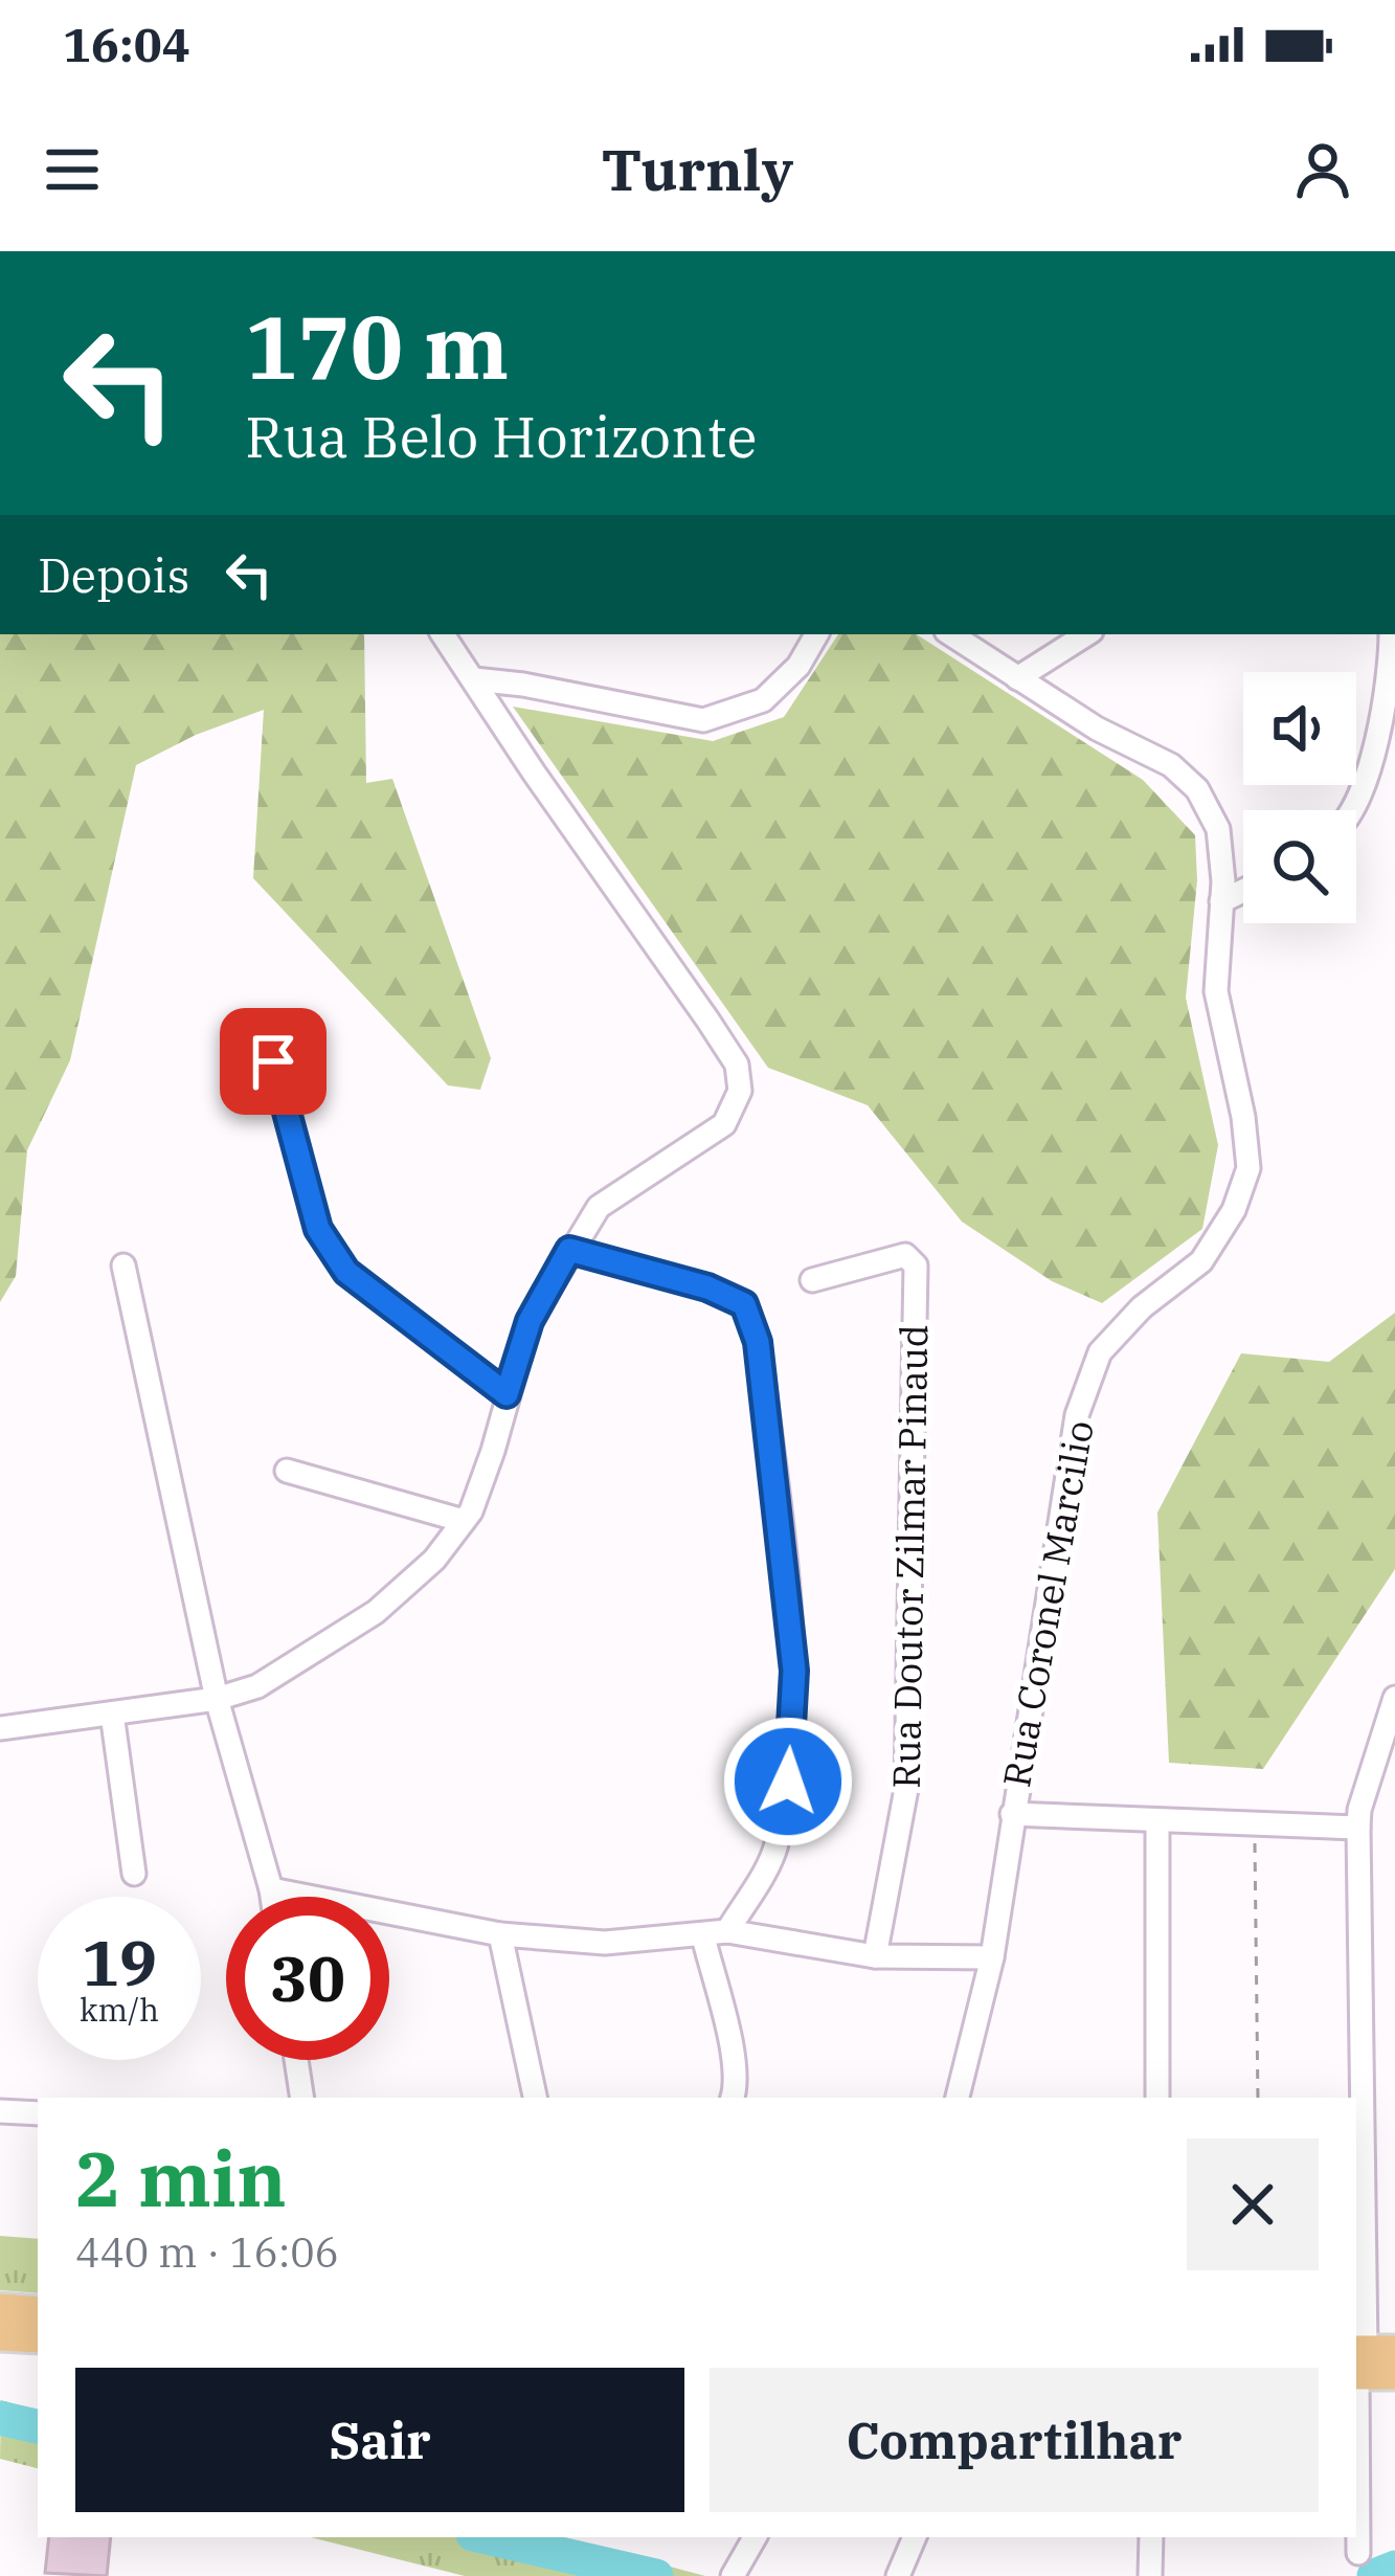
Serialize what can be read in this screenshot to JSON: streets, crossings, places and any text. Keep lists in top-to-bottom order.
{
  "streets": {
    "street": ["Rua Doutor Zilmar Pinaud", "Rua Coronel Marcilio"]
  },
  "page": {
    "status": "16:04",
    "header": "Turnly",
    "turn": ["170 m", "Rua Belo Horizonte"],
    "then": "Depois",
    "speed": "19 km/h",
    "limit": "30",
    "heading": ["2 min", "440 m · 16:06"],
    "buttons": ["Sair", "Compartilhar"]
  }
}
